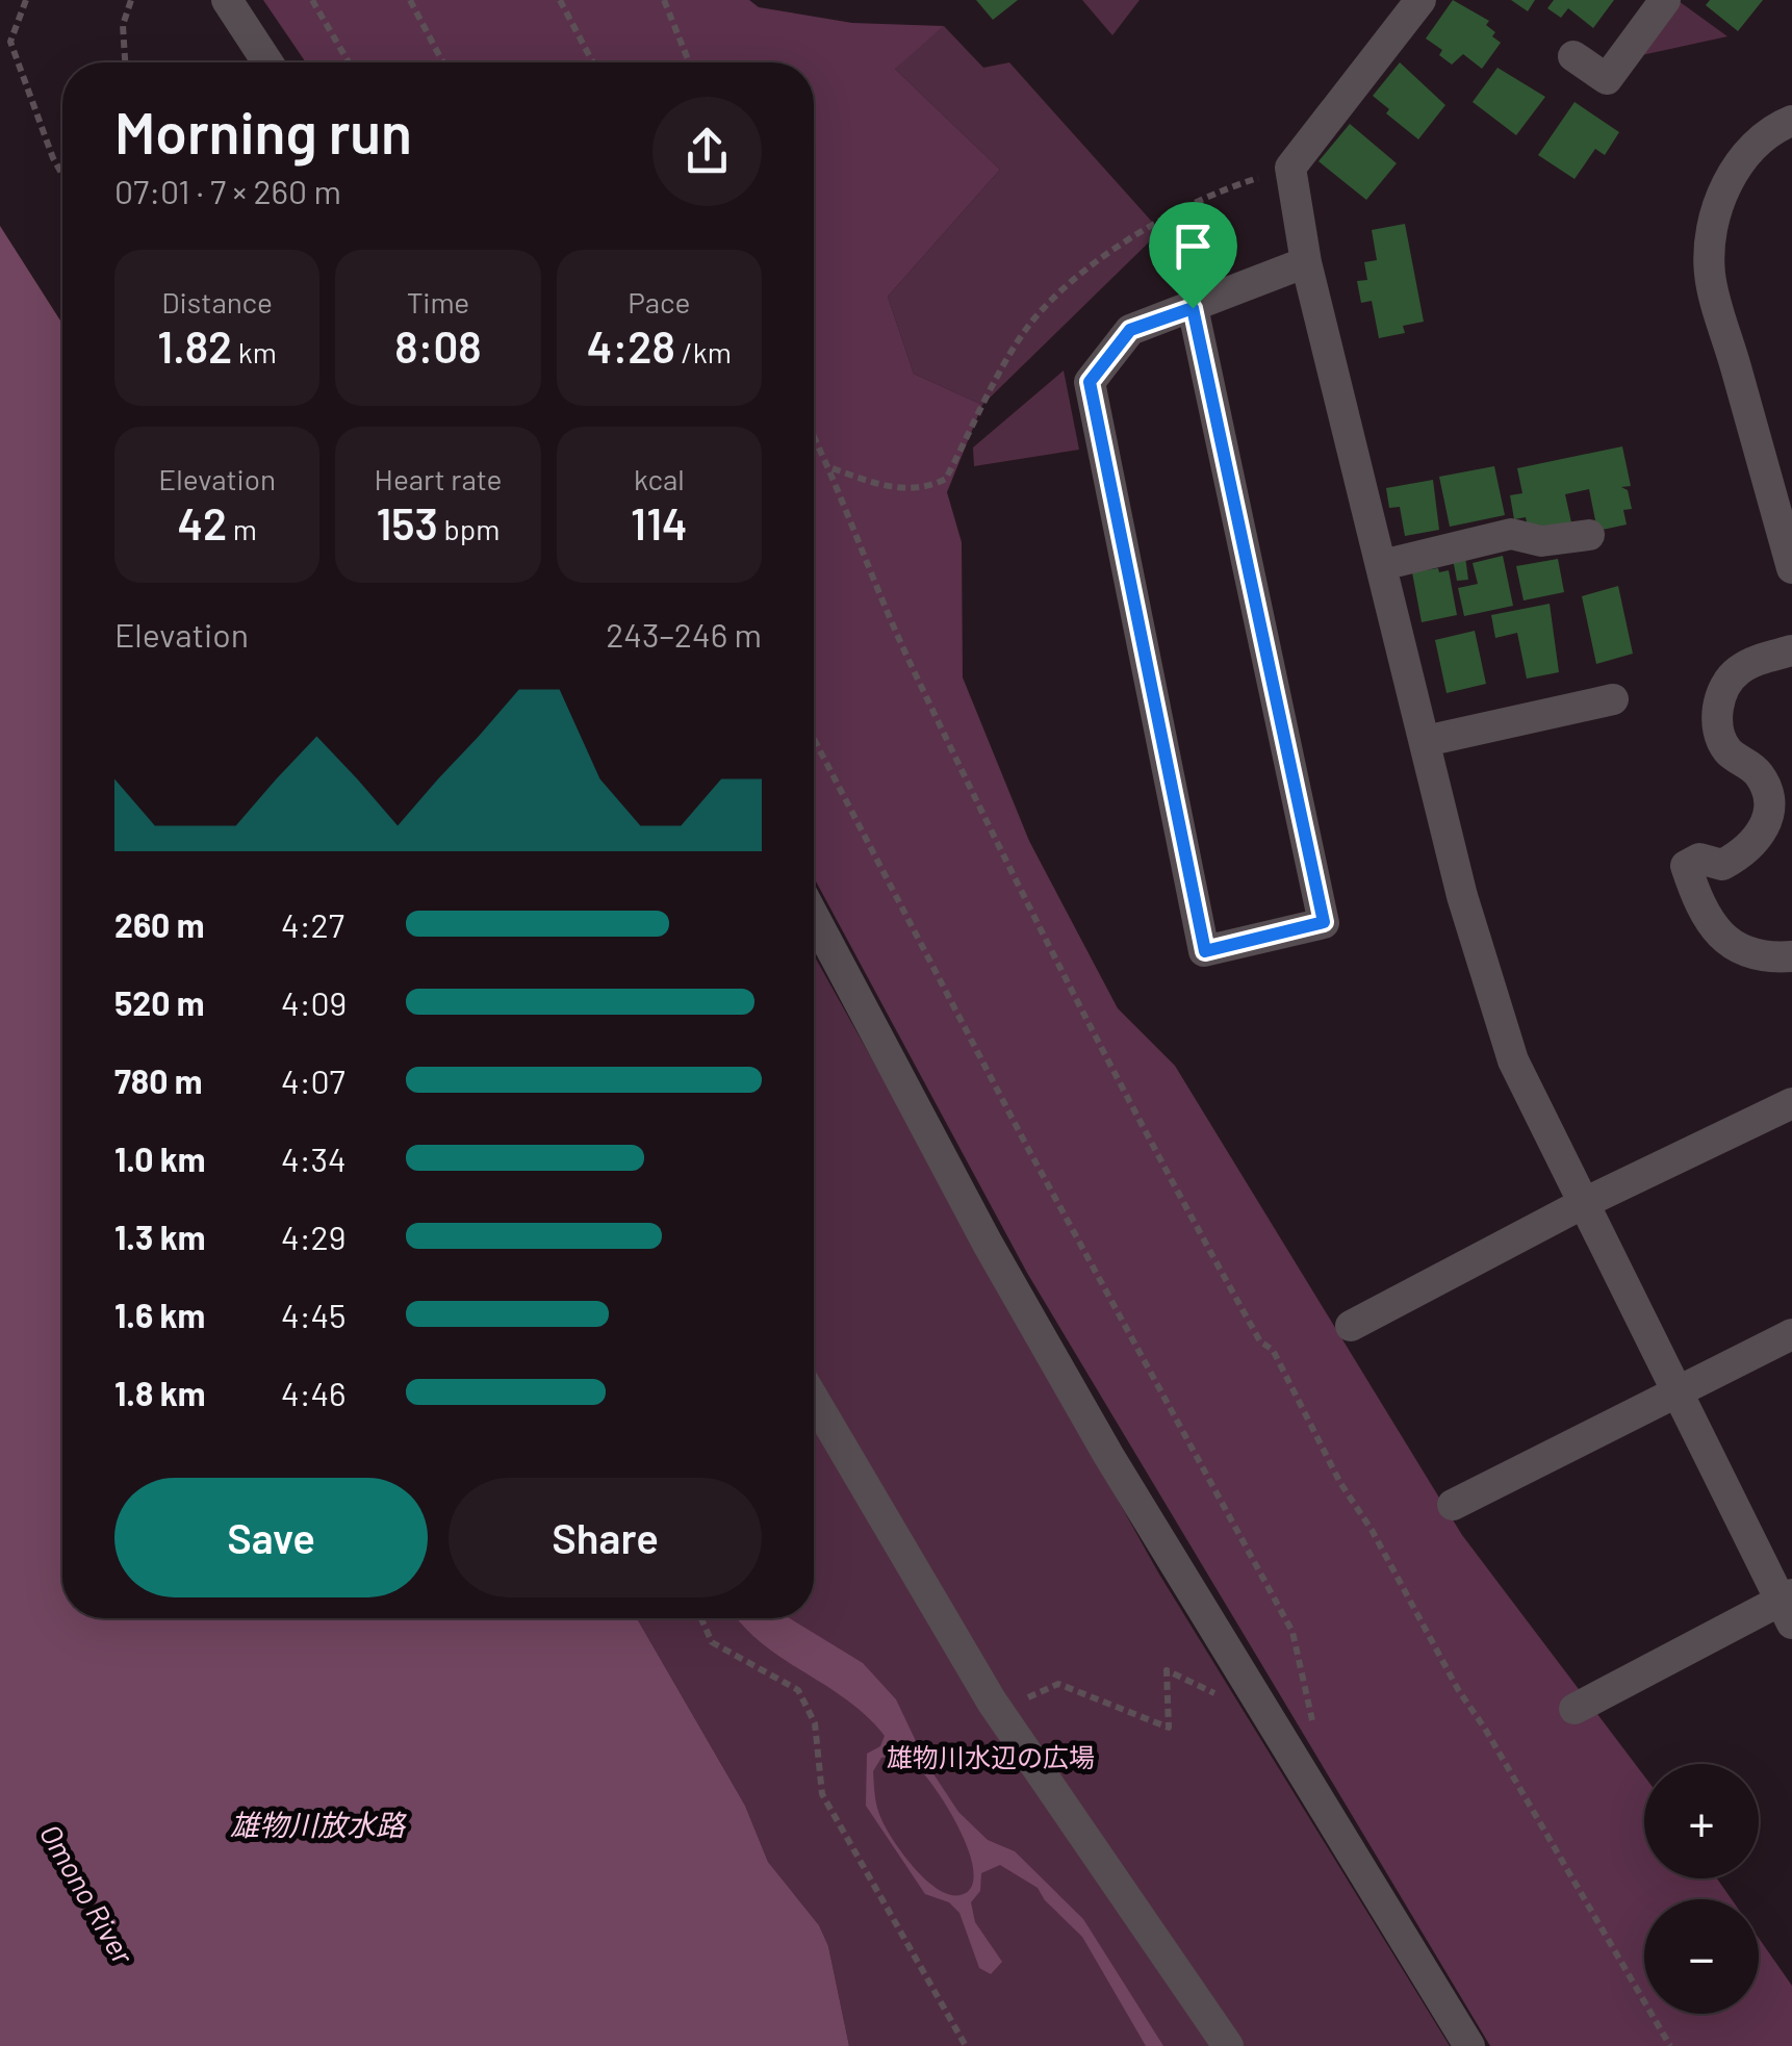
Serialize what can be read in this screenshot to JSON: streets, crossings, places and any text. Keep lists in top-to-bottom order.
{
  "water": ["雄物川放水路", "Omono River"],
  "parks": ["雄物川水辺の広場"],
  "page": {
    "heading": ["Morning run", "07:01 · 7 × 260 m"],
    "stats": [
      ["Distance", "1.82 km"],
      ["Time", "8:08"],
      ["Pace", "4:28 /km"],
      ["Elevation", "42 m"],
      ["Heart rate", "153 bpm"],
      ["kcal", "114"]
    ],
    "chart": ["Elevation", "243–246 m"],
    "list": [
      {
        "name": "260 m",
        "note": "4:27"
      },
      {
        "name": "520 m",
        "note": "4:09"
      },
      {
        "name": "780 m",
        "note": "4:07"
      },
      {
        "name": "1.0 km",
        "note": "4:34"
      },
      {
        "name": "1.3 km",
        "note": "4:29"
      },
      {
        "name": "1.6 km",
        "note": "4:45"
      },
      {
        "name": "1.8 km",
        "note": "4:46"
      }
    ],
    "buttons": ["Save", "Share"],
    "map_buttons": ["+", "−"]
  }
}
